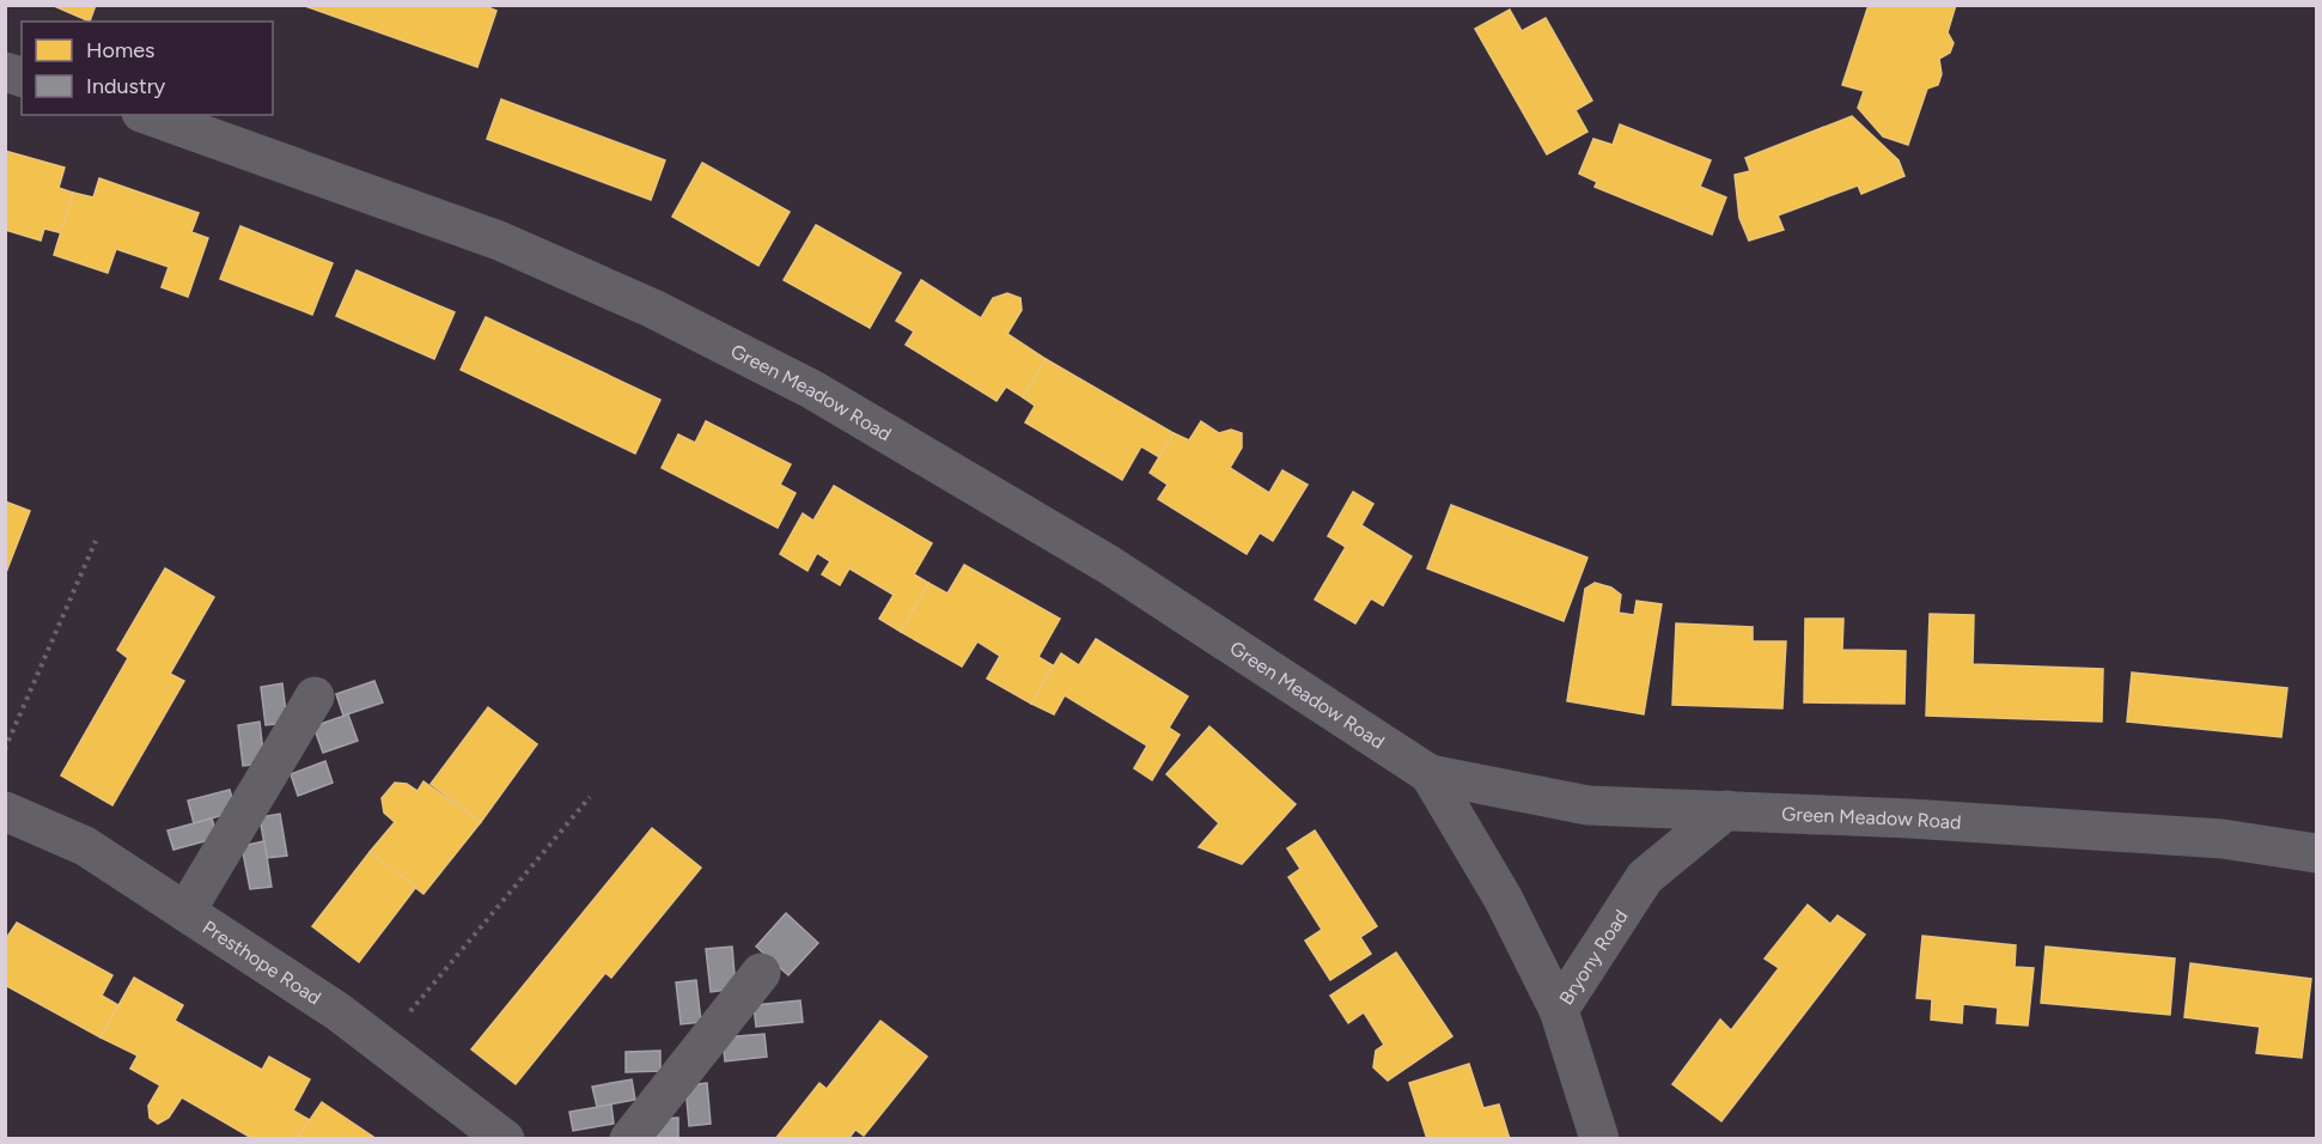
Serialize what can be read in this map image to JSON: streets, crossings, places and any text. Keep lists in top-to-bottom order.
{
  "streets": {
    "street": ["Green Meadow Road", "Bryony Road", "Presthope Road"]
  },
  "crossings": [
    ["Green Meadow Road", "Bryony Road"]
  ],
  "legend": ["Homes", "Industry"]
}
